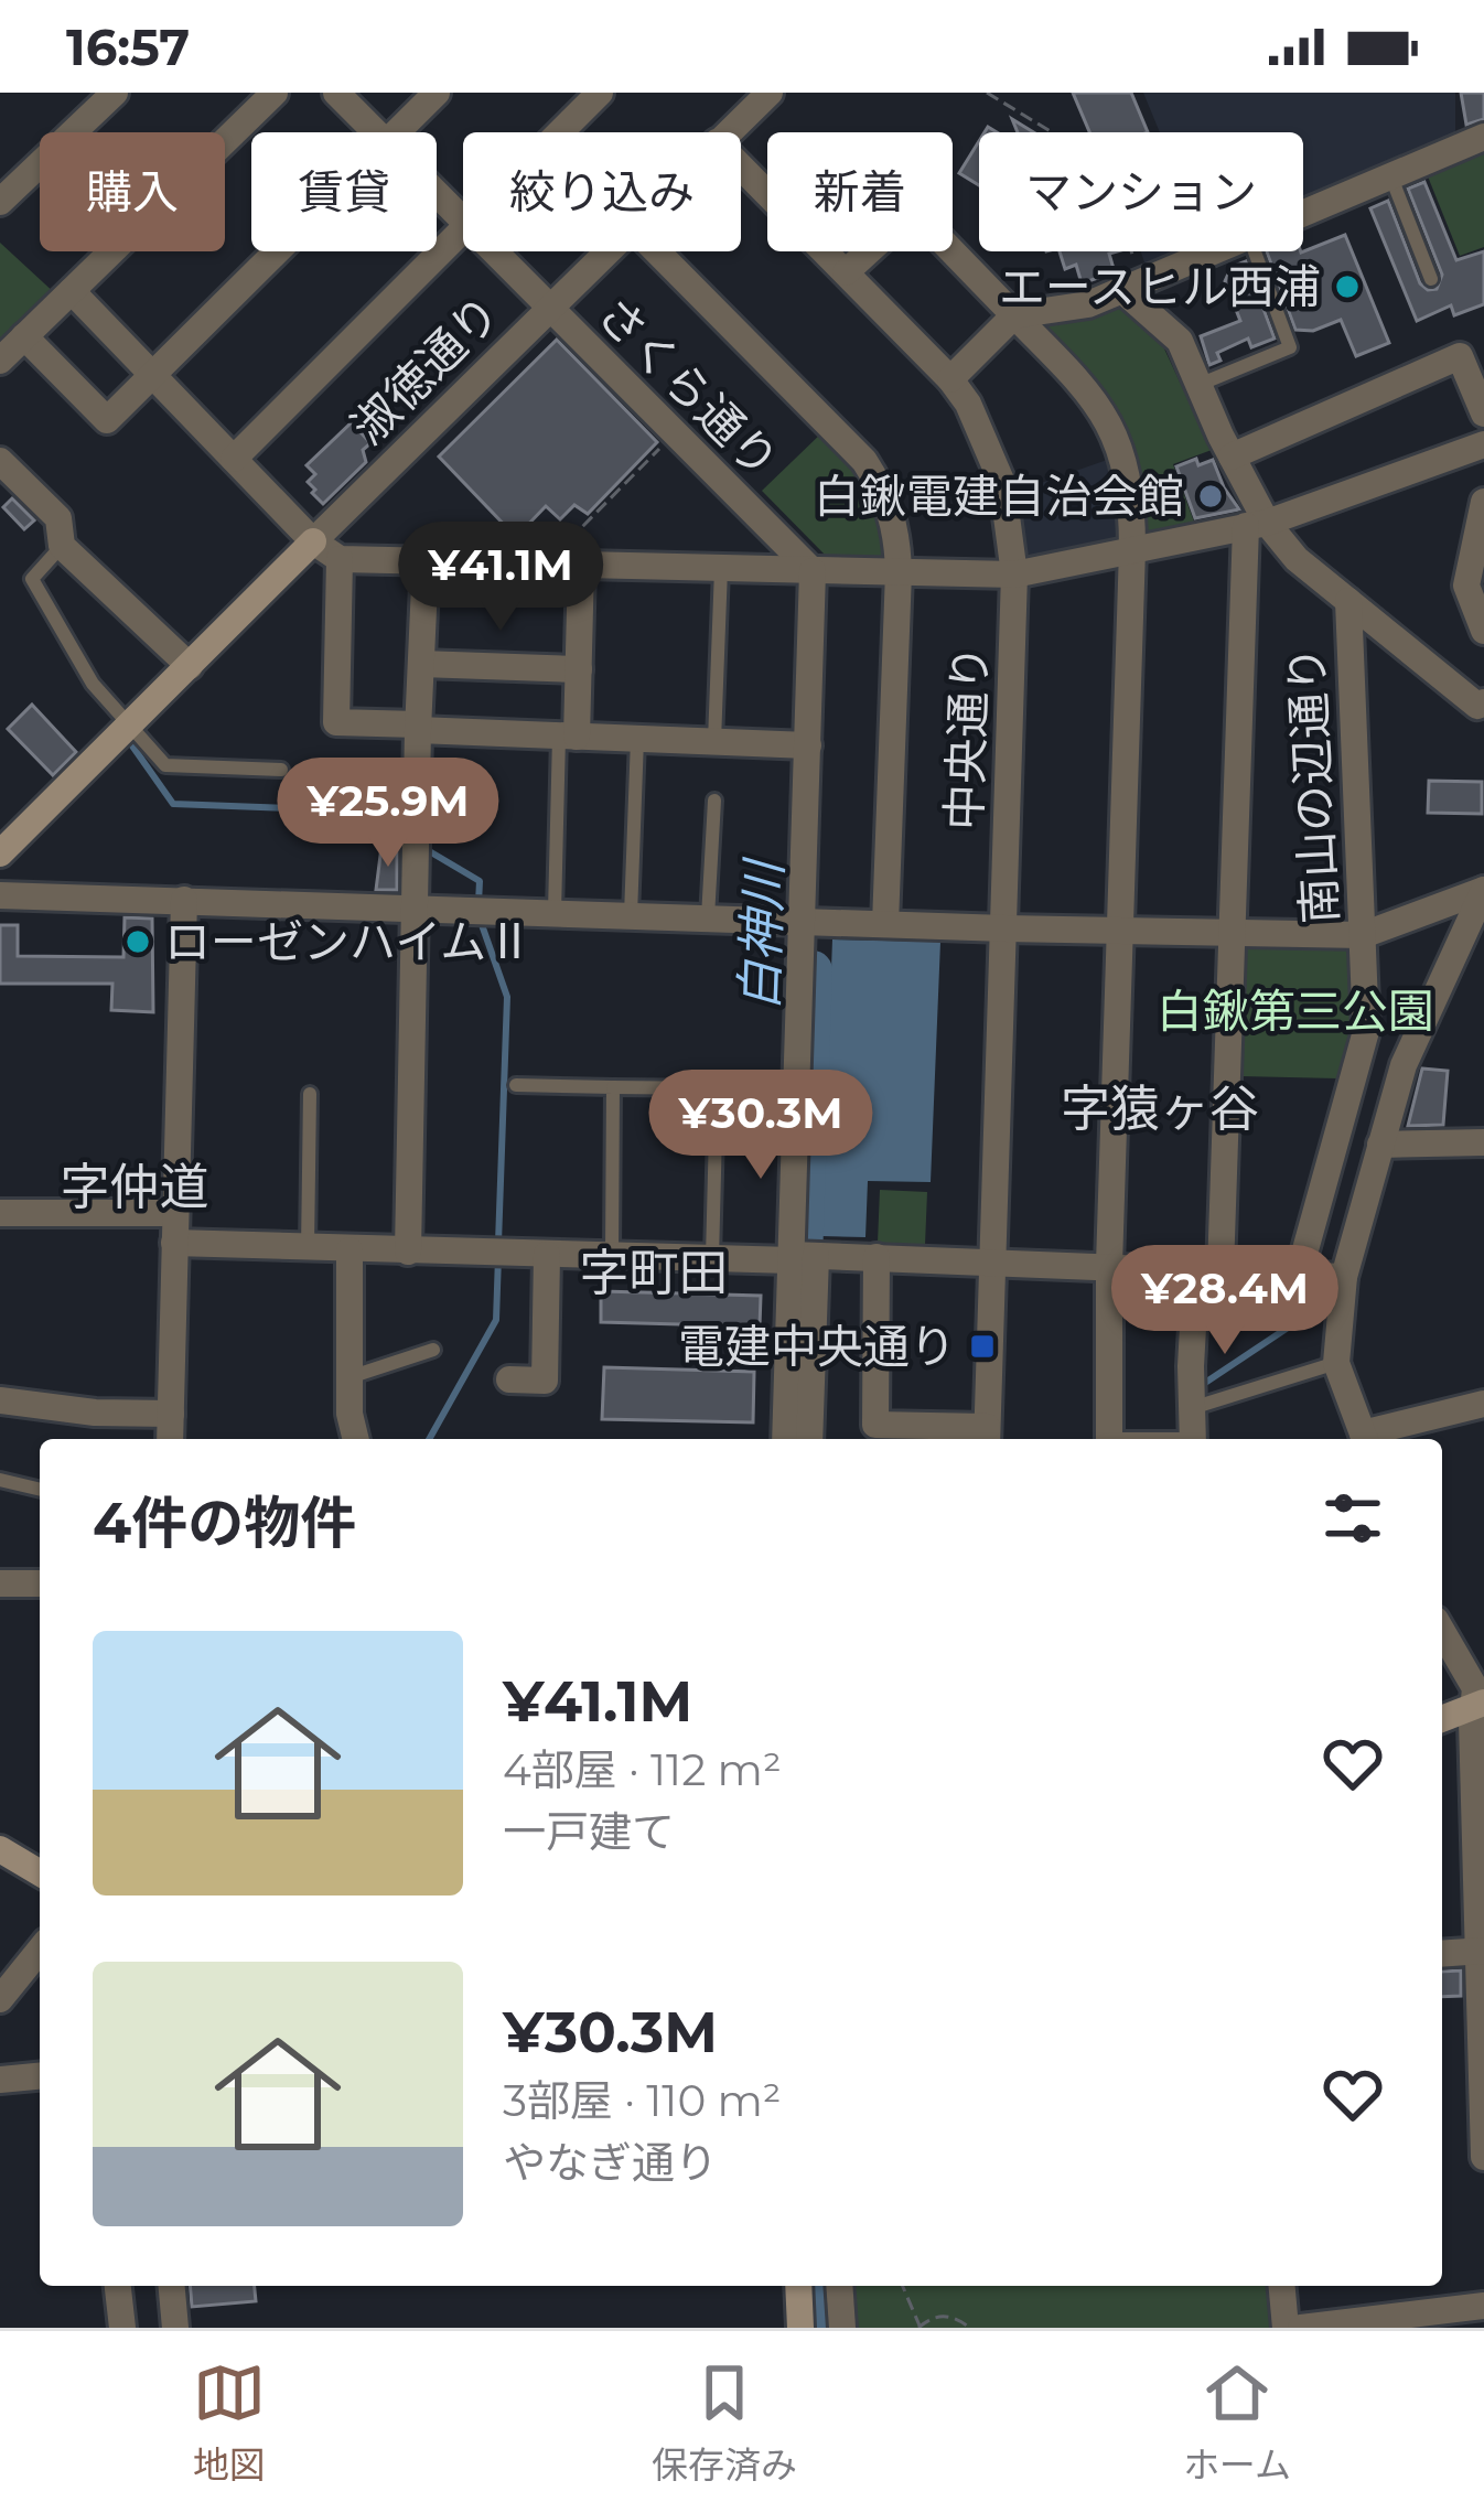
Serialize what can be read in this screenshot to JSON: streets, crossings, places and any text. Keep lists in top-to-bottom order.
{
  "streets": {
    "street": [
      "淑徳通り",
      "さくら通り",
      "中央通り",
      "南山の辺通り"
    ]
  },
  "crossings": [
    ["淑徳通り", "さくら通り"]
  ],
  "districts": ["字猿ヶ谷", "字仲道", "字町田"],
  "water": ["白神川"],
  "parks": ["白鍬第三公園"],
  "places": {
    "other": ["エースヒル西浦", "白鍬電建自治会館", "ローゼンハイムⅡ"],
    "transit": ["電建中央通り"]
  },
  "page": {
    "status": "16:57",
    "chip": [
      "購入",
      "賃貸",
      "絞り込み",
      "新着",
      "マンション"
    ],
    "price": [
      "¥41.1M",
      "¥25.9M",
      "¥30.3M",
      "¥28.4M"
    ],
    "heading": "4件の物件",
    "list": [
      {
        "name": "¥41.1M",
        "note": "4部屋 · 112 m² · 一戸建て"
      },
      {
        "name": "¥30.3M",
        "note": "3部屋 · 110 m² · やなぎ通り"
      }
    ],
    "tabs": ["地図", "保存済み", "ホーム"]
  }
}
